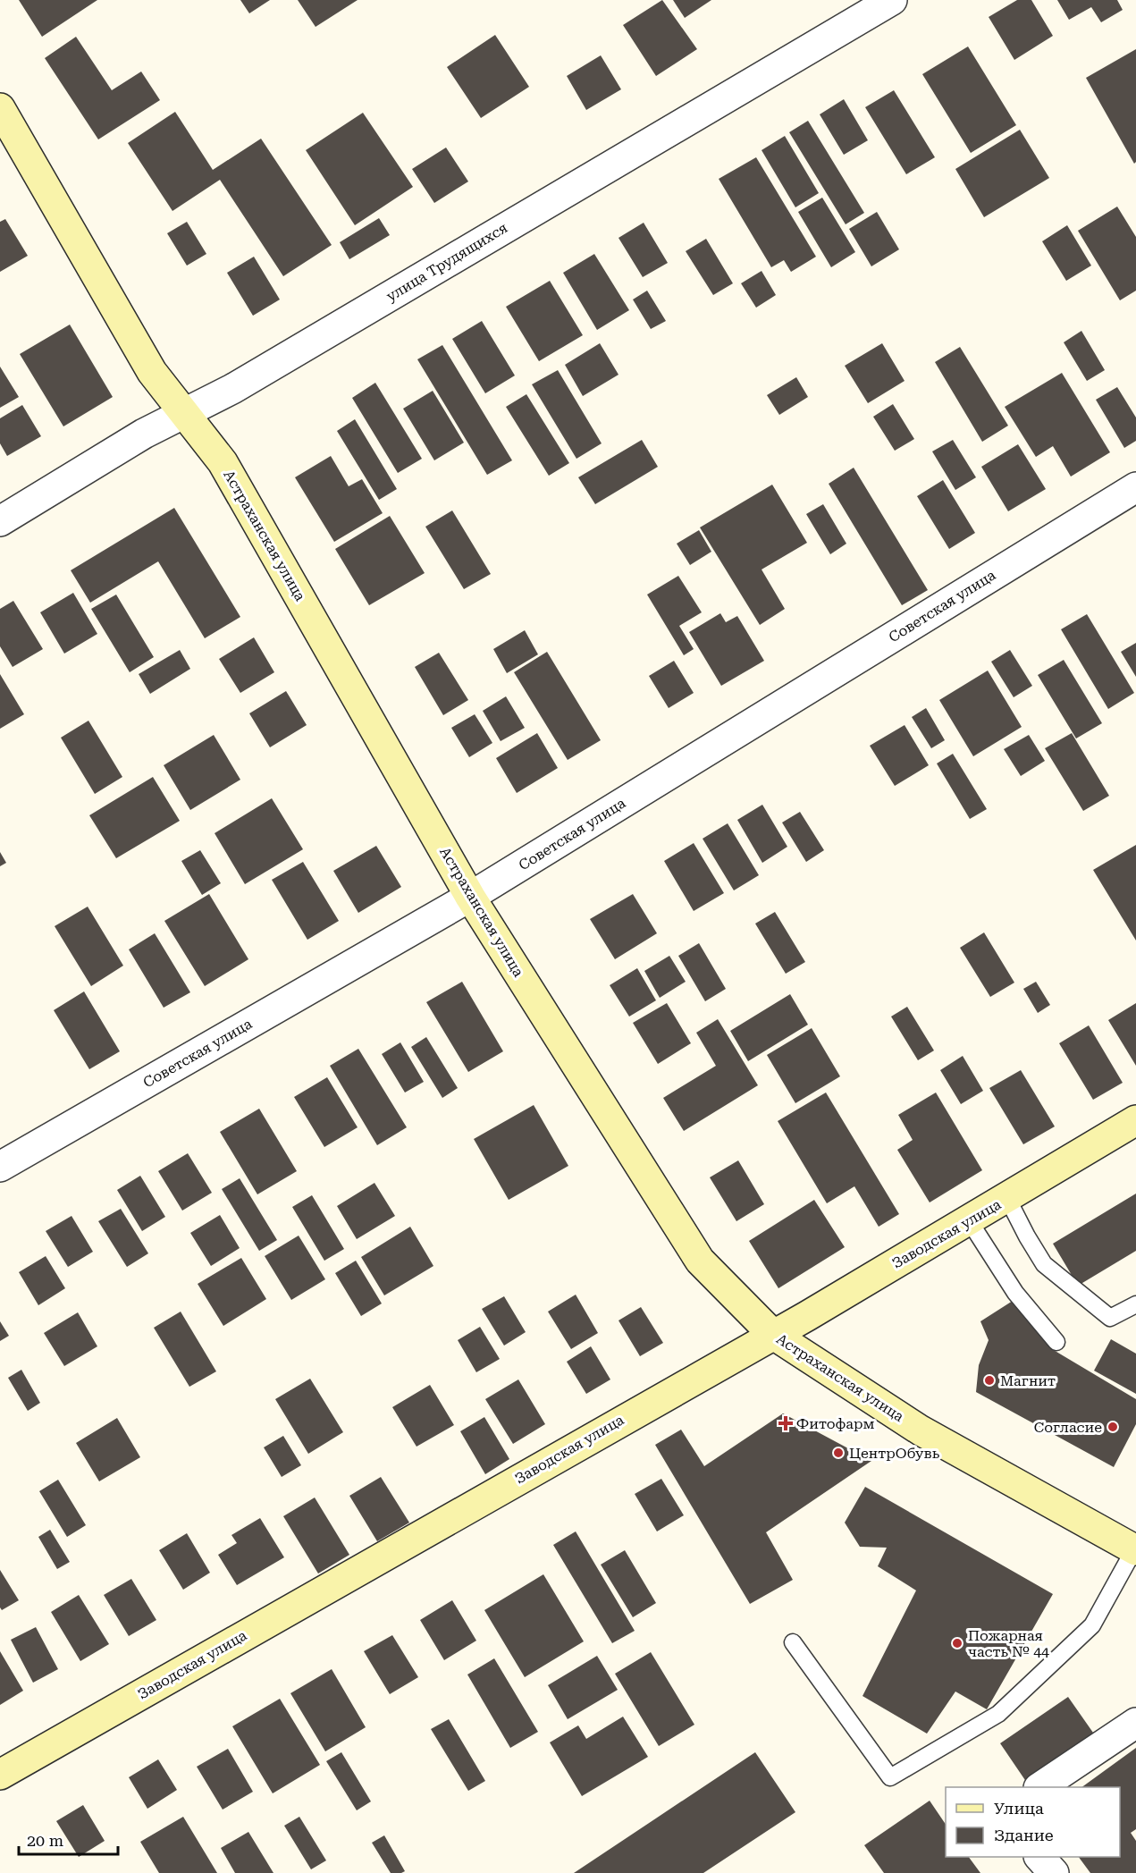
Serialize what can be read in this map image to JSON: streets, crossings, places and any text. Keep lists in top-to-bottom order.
{
  "streets": {
    "street": [
      "улица Трудящихся",
      "Астраханская улица",
      "Советская улица",
      "Заводская улица"
    ]
  },
  "crossings": [
    ["улица Трудящихся", "Астраханская улица"],
    ["Астраханская улица", "Советская улица"],
    ["Астраханская улица", "Заводская улица"]
  ],
  "places": {
    "other": [
      "Магнит",
      "Согласие",
      "ЦентрОбувь",
      "Пожарная часть № 44"
    ],
    "health": ["Фитофарм"]
  },
  "legend": ["Улица", "Здание"],
  "scale_bar": "20 m"
}
